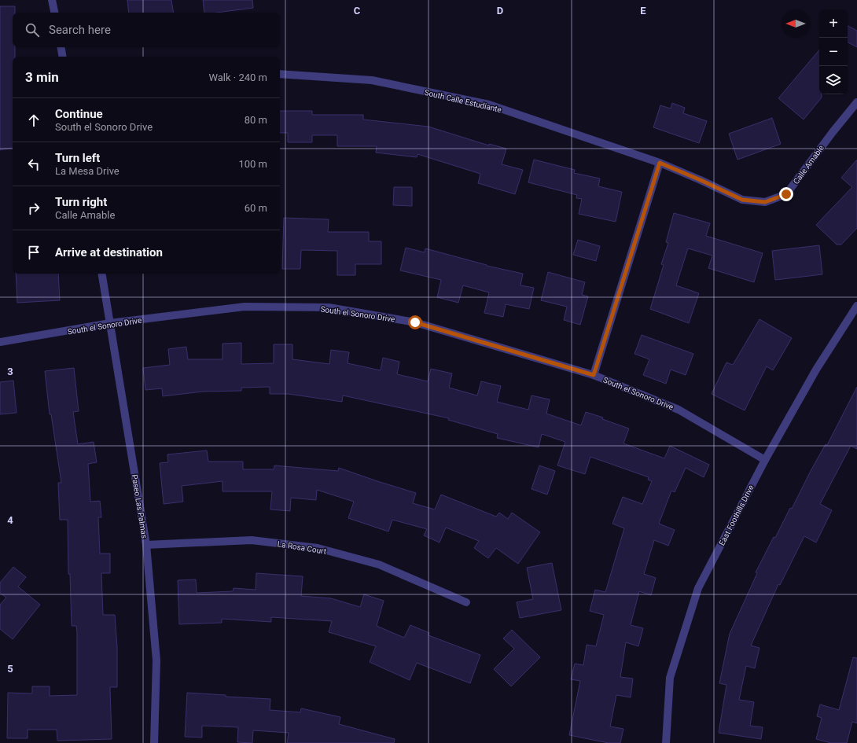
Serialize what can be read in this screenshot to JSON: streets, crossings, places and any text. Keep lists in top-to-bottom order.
{
  "streets": {
    "street": [
      "South Calle Estudiante",
      "Calle Amable",
      "South el Sonoro Drive",
      "Paseo Las Palmas",
      "East Foothills Drive",
      "La Rosa Court"
    ]
  },
  "crossings": [
    ["South Calle Estudiante", "Calle Amable"],
    ["South el Sonoro Drive", "Paseo Las Palmas"],
    ["South el Sonoro Drive", "East Foothills Drive"],
    ["Paseo Las Palmas", "La Rosa Court"]
  ],
  "north": "left",
  "page": {
    "map_buttons": ["+", "−"],
    "search": "Search here",
    "heading": ["3 min", "Walk · 240 m"],
    "list": [
      ["Continue", "South el Sonoro Drive", "80 m"],
      ["Turn left", "La Mesa Drive", "100 m"],
      ["Turn right", "Calle Amable", "60 m"],
      "Arrive at destination"
    ]
  },
  "grid": {
    "columns": ["C", "D", "E"],
    "rows": ["3", "4", "5"]
  }
}
